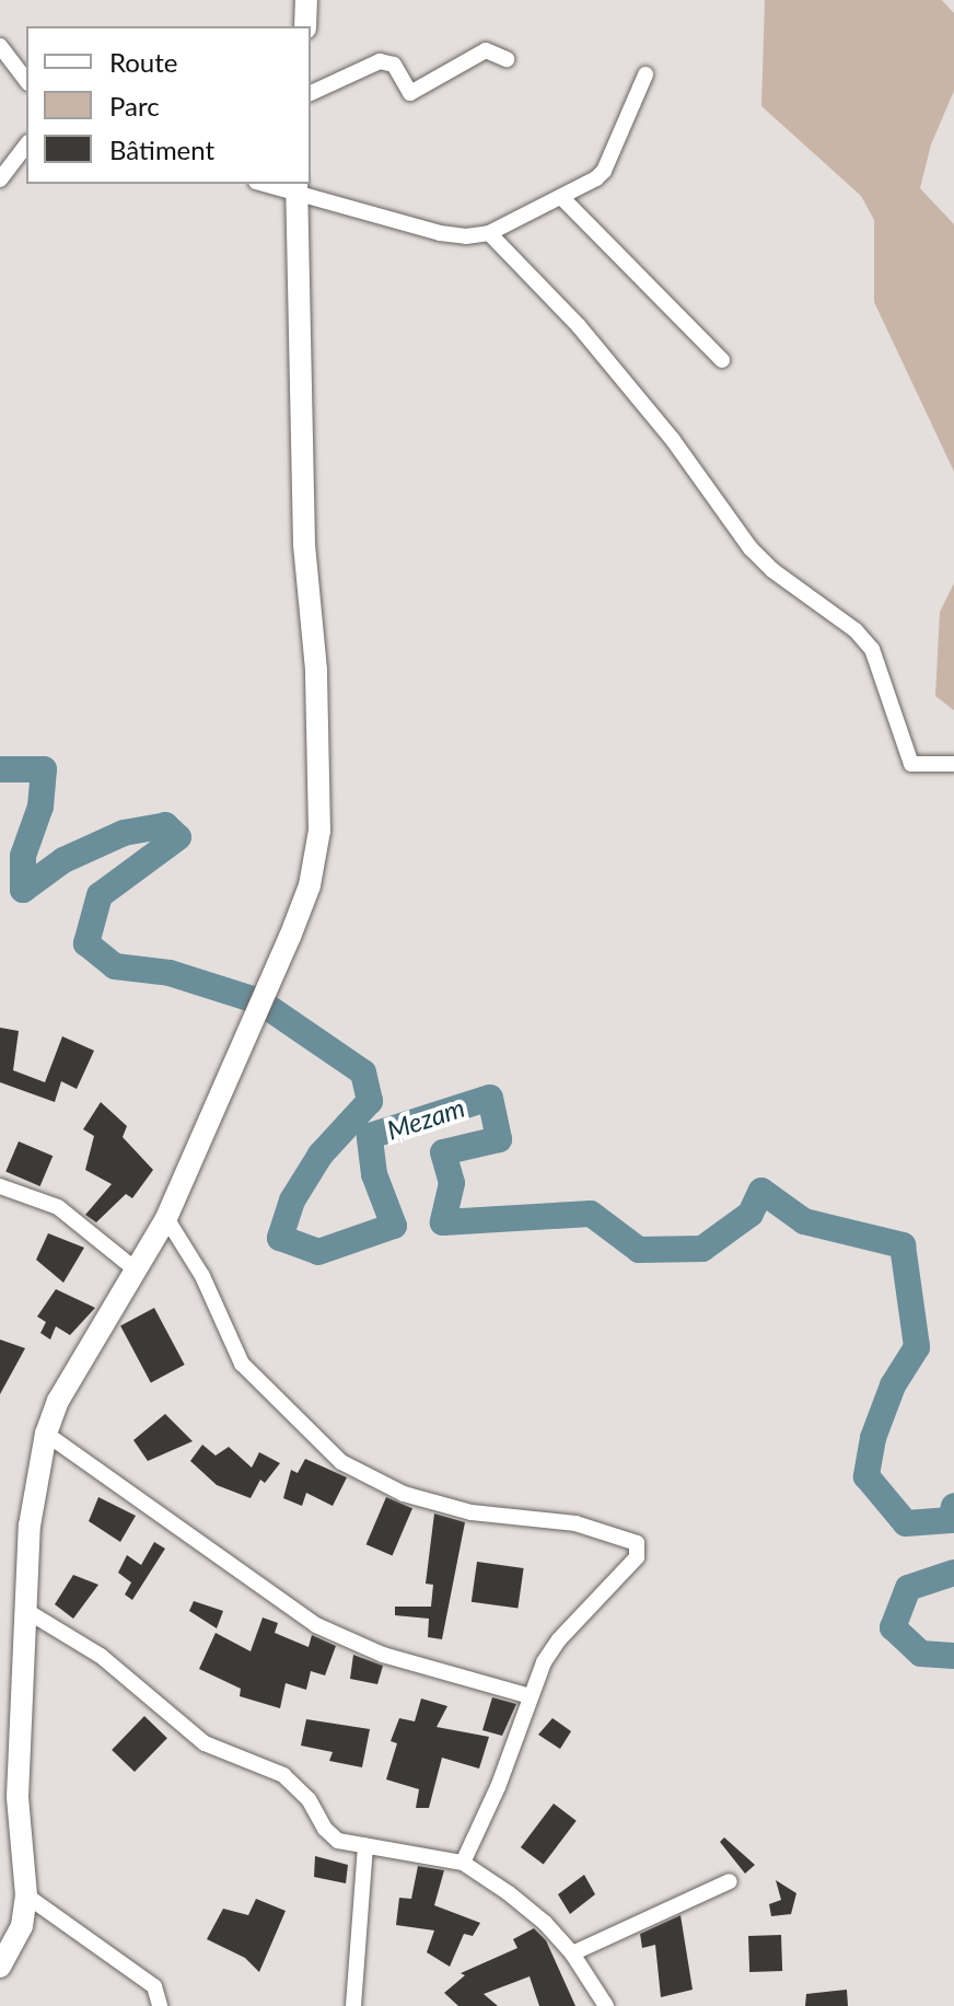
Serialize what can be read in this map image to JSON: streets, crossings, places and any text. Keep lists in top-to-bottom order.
{
  "water": ["Mezam"],
  "legend": ["Route", "Parc", "Bâtiment"]
}
